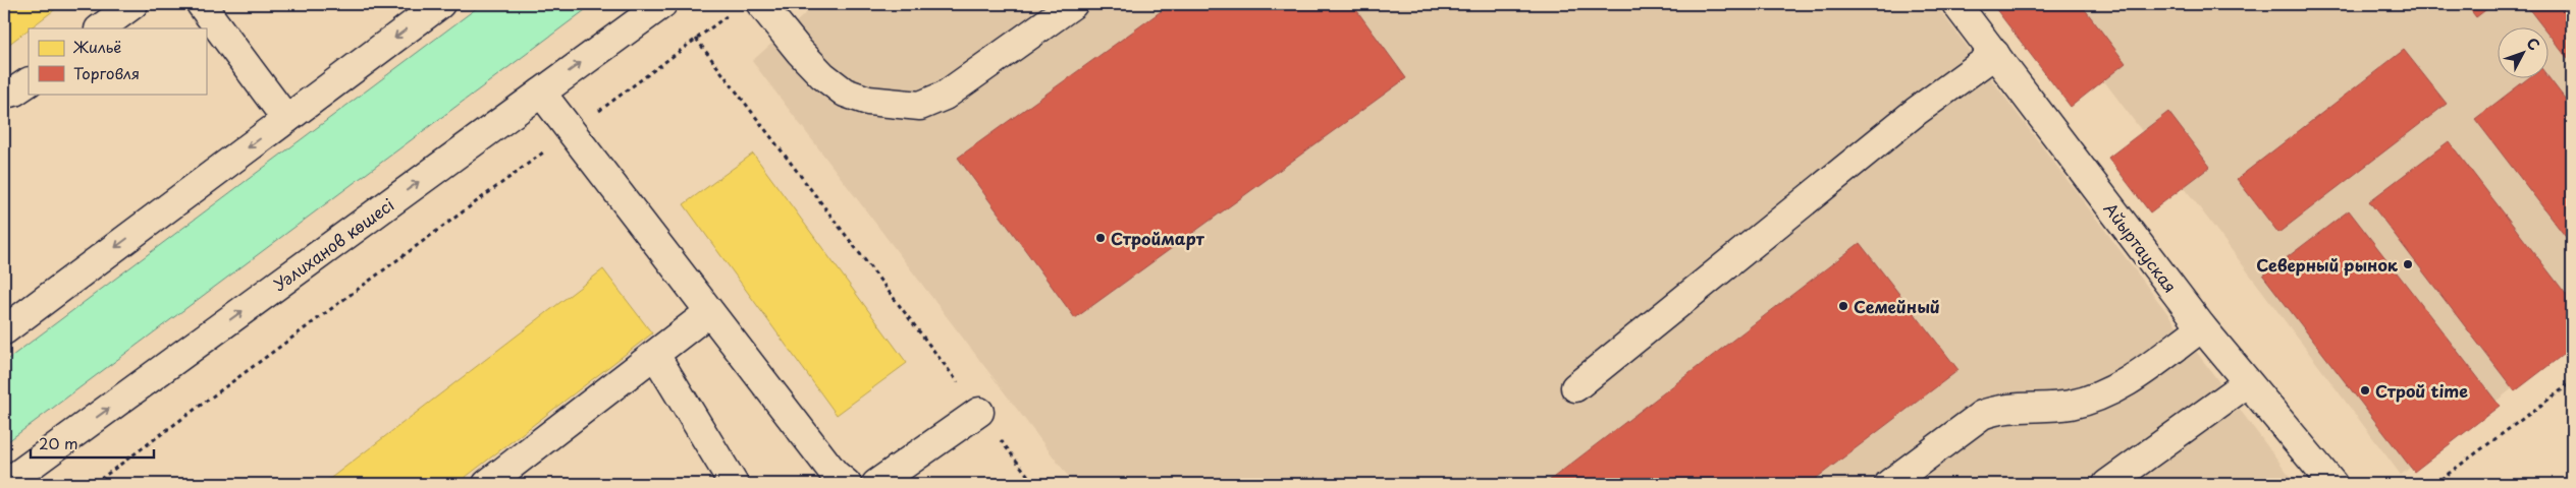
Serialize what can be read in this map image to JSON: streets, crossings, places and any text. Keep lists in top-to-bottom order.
{
  "streets": {
    "main road": ["Уәлиханов көшесі", "Айыртауская"]
  },
  "places": [
    "Строймарт",
    "Северный рынок",
    "Семейный",
    "Строй time"
  ],
  "legend": ["Жильё", "Торговля"],
  "scale_bar": "20 m",
  "north": "top right"
}
